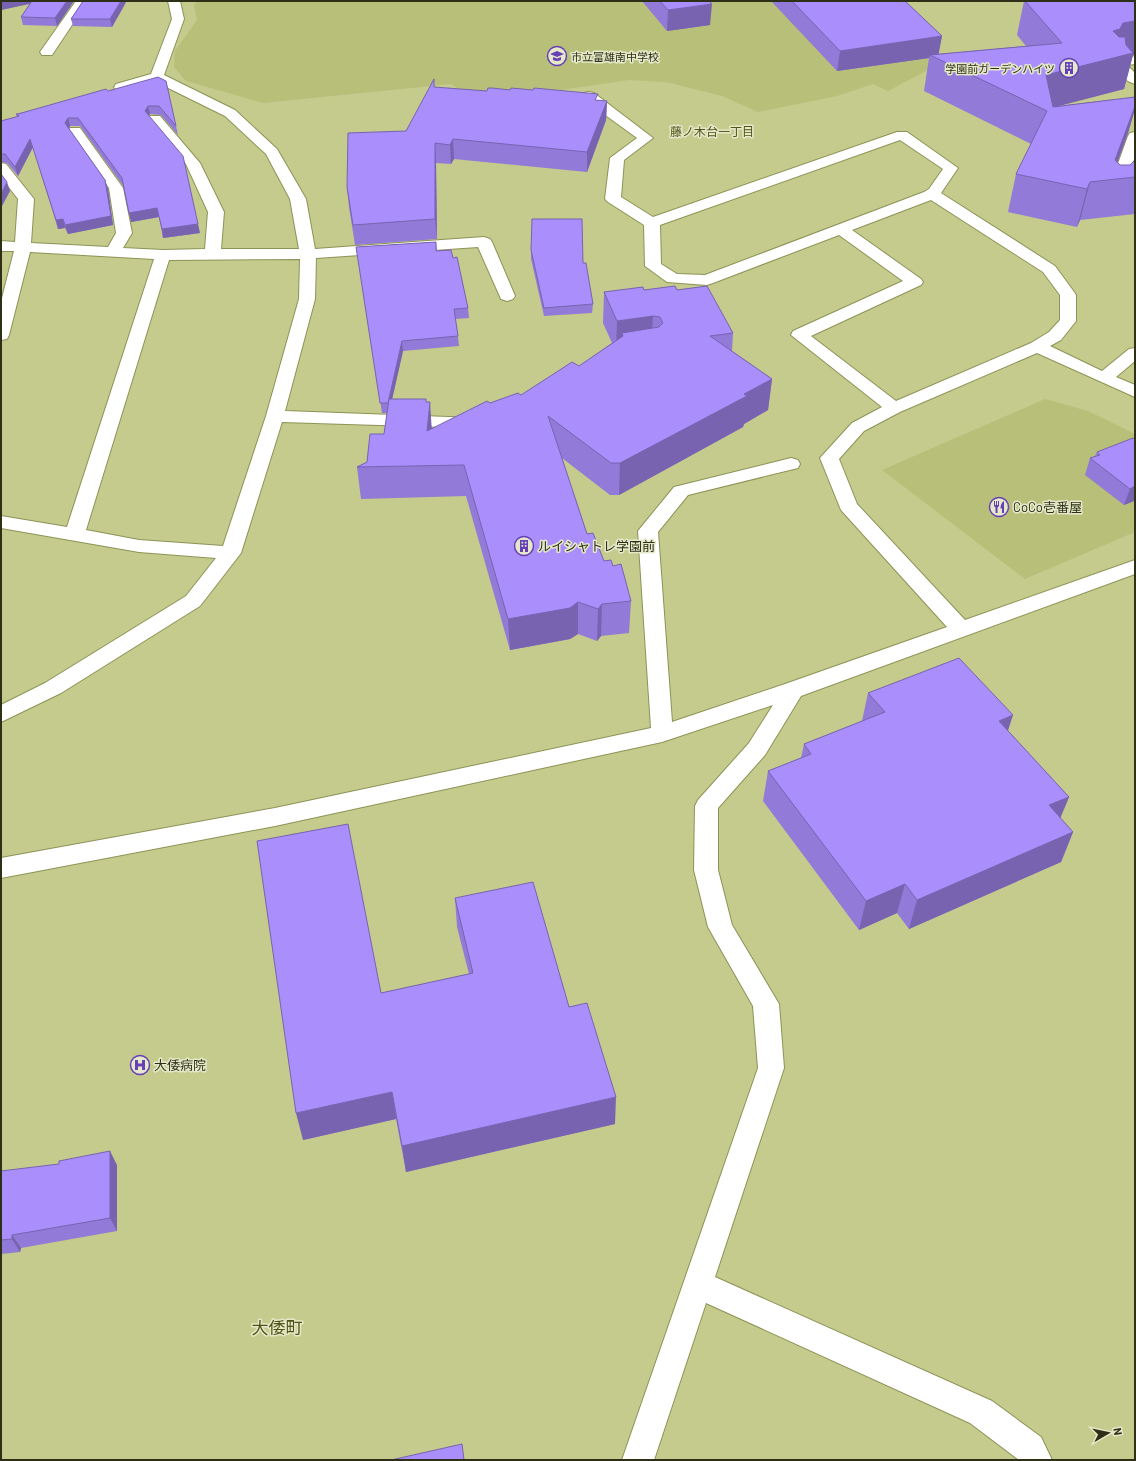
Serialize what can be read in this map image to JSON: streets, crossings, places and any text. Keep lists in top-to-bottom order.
{
  "districts": ["藤ノ木台一丁目", "大倭町"],
  "places": {
    "school or university": ["市立富雄南中学校"],
    "building": ["学園前ガーデンハイツ", "ルイシャトレ学園前"],
    "restaurant": ["CoCo壱番屋"],
    "hospital": ["大倭病院"]
  },
  "north": "right"
}
